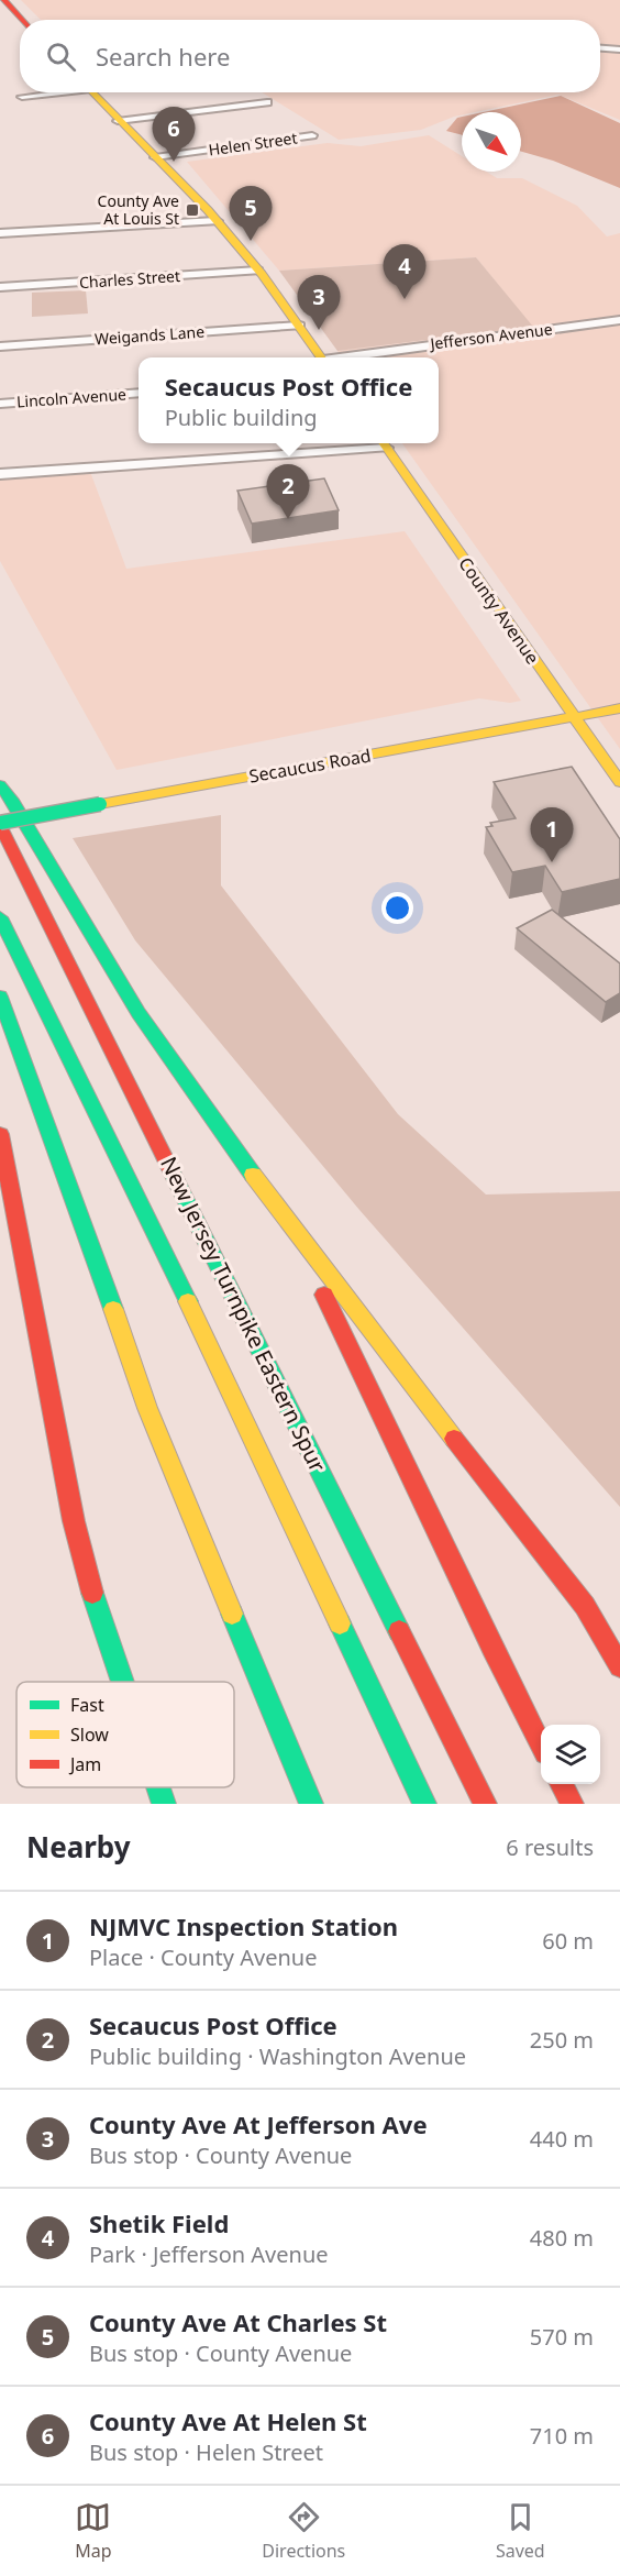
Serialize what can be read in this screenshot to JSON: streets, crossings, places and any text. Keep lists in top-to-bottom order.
{
  "streets": {
    "main road": ["County Avenue", "Secaucus Road", "New Jersey Turnpike Eastern Spur"],
    "street": [
      "Helen Street",
      "Charles Street",
      "Weigands Lane",
      "Jefferson Avenue",
      "Lincoln Avenue"
    ]
  },
  "crossings": [
    ["County Avenue", "Secaucus Road"],
    ["Secaucus Road", "New Jersey Turnpike Eastern Spur"]
  ],
  "places": {
    "transit": ["County Ave At Louis St"]
  },
  "legend": ["Fast", "Slow", "Jam"],
  "north": "bottom right",
  "page": {
    "search": "Search here",
    "pins": [
      "6",
      "5",
      "4",
      "3",
      "2",
      "1"
    ],
    "popup": ["Secaucus Post Office", "Public building"],
    "heading": ["Nearby", "6 results"],
    "list": [
      {
        "mark": "1",
        "name": "NJMVC Inspection Station",
        "note": "Place · County Avenue",
        "value": "60 m"
      },
      {
        "mark": "2",
        "name": "Secaucus Post Office",
        "note": "Public building · Washington Avenue",
        "value": "250 m"
      },
      {
        "mark": "3",
        "name": "County Ave At Jefferson Ave",
        "note": "Bus stop · County Avenue",
        "value": "440 m"
      },
      {
        "mark": "4",
        "name": "Shetik Field",
        "note": "Park · Jefferson Avenue",
        "value": "480 m"
      },
      {
        "mark": "5",
        "name": "County Ave At Charles St",
        "note": "Bus stop · County Avenue",
        "value": "570 m"
      },
      {
        "mark": "6",
        "name": "County Ave At Helen St",
        "note": "Bus stop · Helen Street",
        "value": "710 m"
      }
    ],
    "nav": ["Map", "Directions", "Saved"]
  }
}
